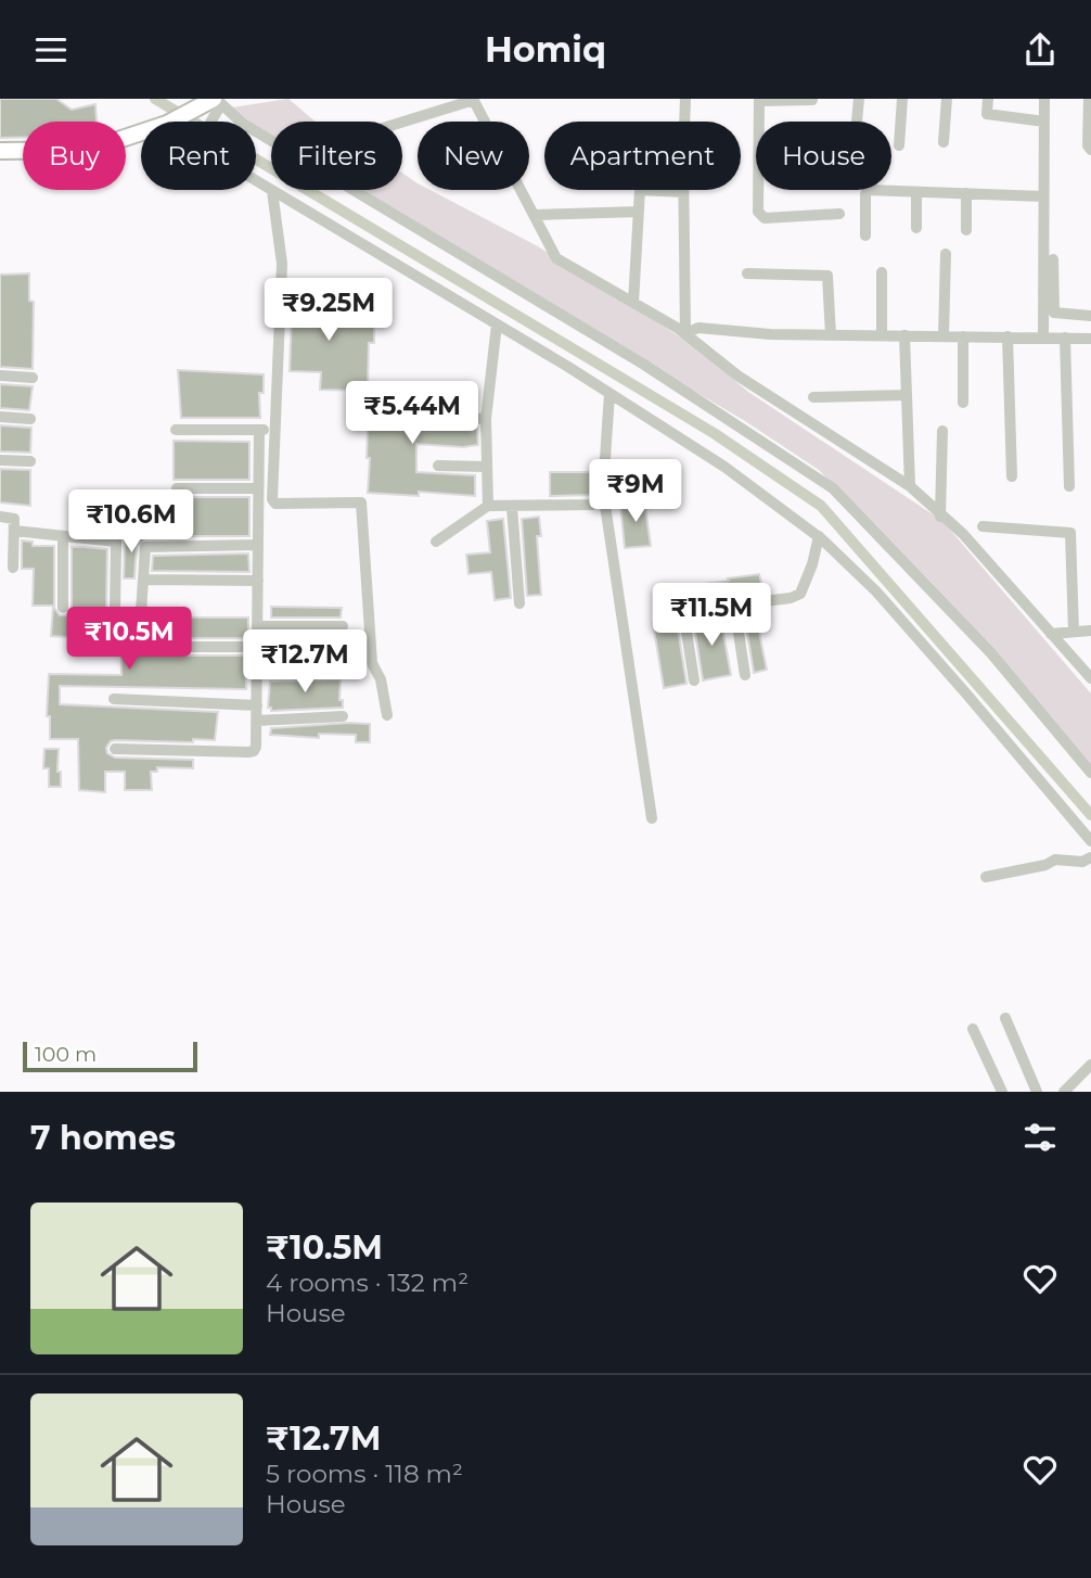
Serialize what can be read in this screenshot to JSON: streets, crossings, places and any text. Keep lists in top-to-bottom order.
{
  "scale_bar": "100 m",
  "page": {
    "header": "Homiq",
    "chip": [
      "Buy",
      "Rent",
      "Filters",
      "New",
      "Apartment",
      "House"
    ],
    "price": [
      "₹9.25M",
      "₹5.44M",
      "₹9M",
      "₹10.6M",
      "₹11.5M",
      "₹10.5M",
      "₹12.7M"
    ],
    "scale": "100 m",
    "heading": "7 homes",
    "list": [
      {
        "name": "₹10.5M",
        "note": "4 rooms · 132 m² · House"
      },
      {
        "name": "₹12.7M",
        "note": "5 rooms · 118 m² · House"
      }
    ]
  }
}
